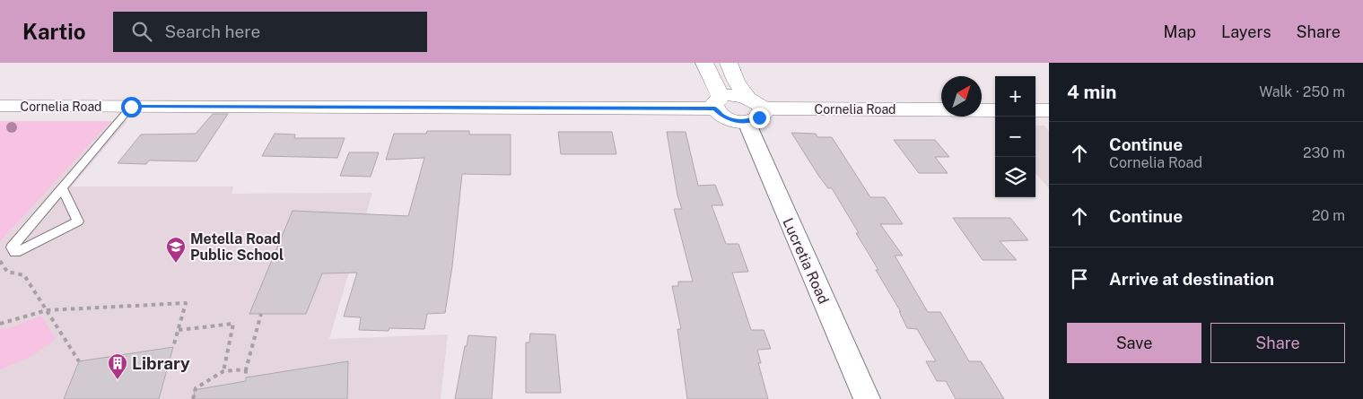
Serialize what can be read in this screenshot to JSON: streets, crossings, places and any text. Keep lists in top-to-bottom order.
{
  "streets": {
    "street": ["Cornelia Road", "Lucretia Road"]
  },
  "crossings": [
    ["Cornelia Road", "Lucretia Road"]
  ],
  "places": {
    "school or university": ["Metella Road Public School"],
    "building": ["Library"]
  },
  "north": "top right",
  "page": {
    "header": "Kartio",
    "search": "Search here",
    "nav": ["Map", "Layers", "Share"],
    "heading": ["4 min", "Walk · 250 m"],
    "map_buttons": ["+", "−"],
    "list": [
      ["Continue", "Cornelia Road", "230 m"],
      ["Continue", "20 m"],
      "Arrive at destination"
    ],
    "buttons": ["Save", "Share"]
  }
}
